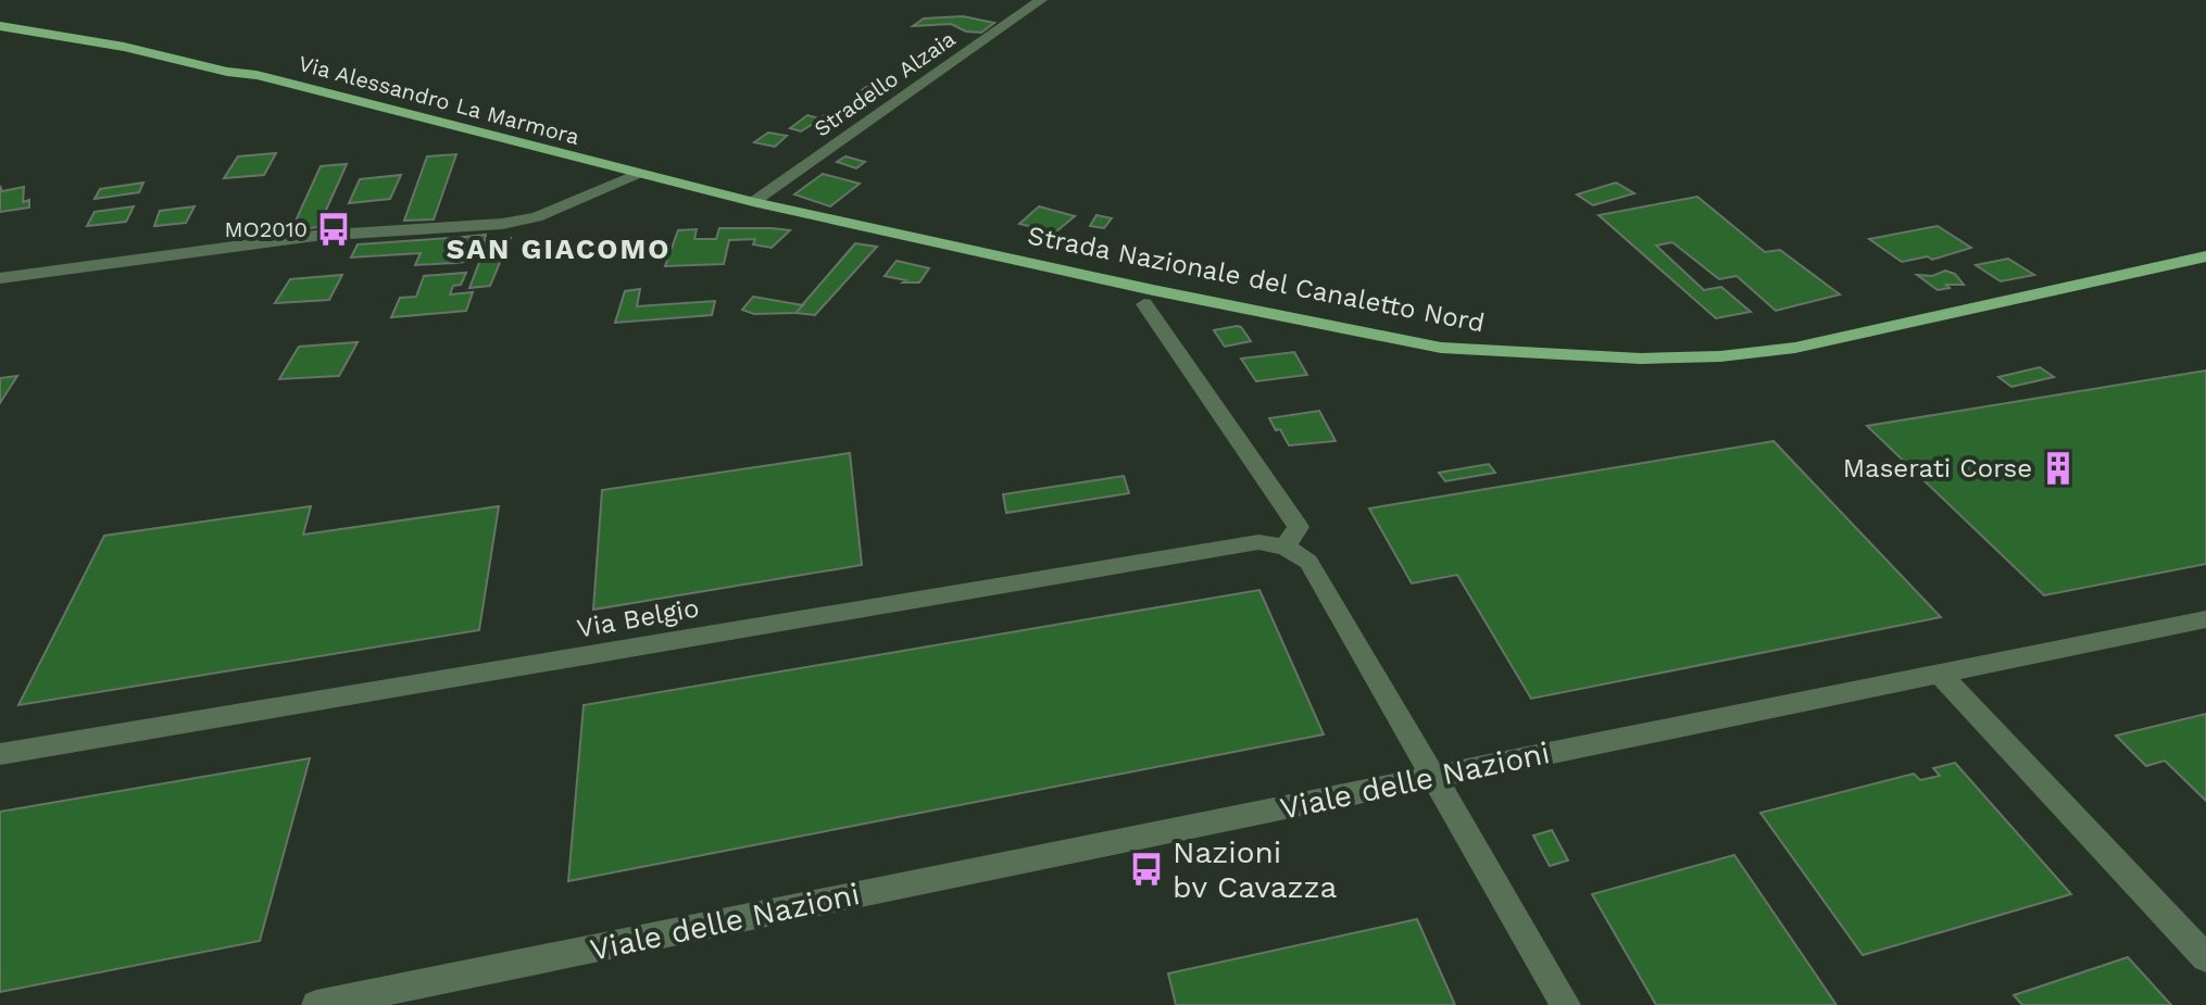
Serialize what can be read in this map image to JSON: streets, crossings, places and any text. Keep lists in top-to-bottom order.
{
  "streets": {
    "main road": ["Via Alessandro La Marmora", "Strada Nazionale del Canaletto Nord"],
    "street": ["Stradello Alzaia", "Via Belgio", "Viale delle Nazioni"]
  },
  "crossings": [
    ["Stradello Alzaia", "Strada Nazionale del Canaletto Nord"],
    ["Via Alessandro La Marmora", "Strada Nazionale del Canaletto Nord"]
  ],
  "districts": ["SAN GIACOMO"],
  "places": {
    "bus stop": ["MO2010", "Nazioni bv Cavazza"],
    "building": ["Maserati Corse"]
  }
}
